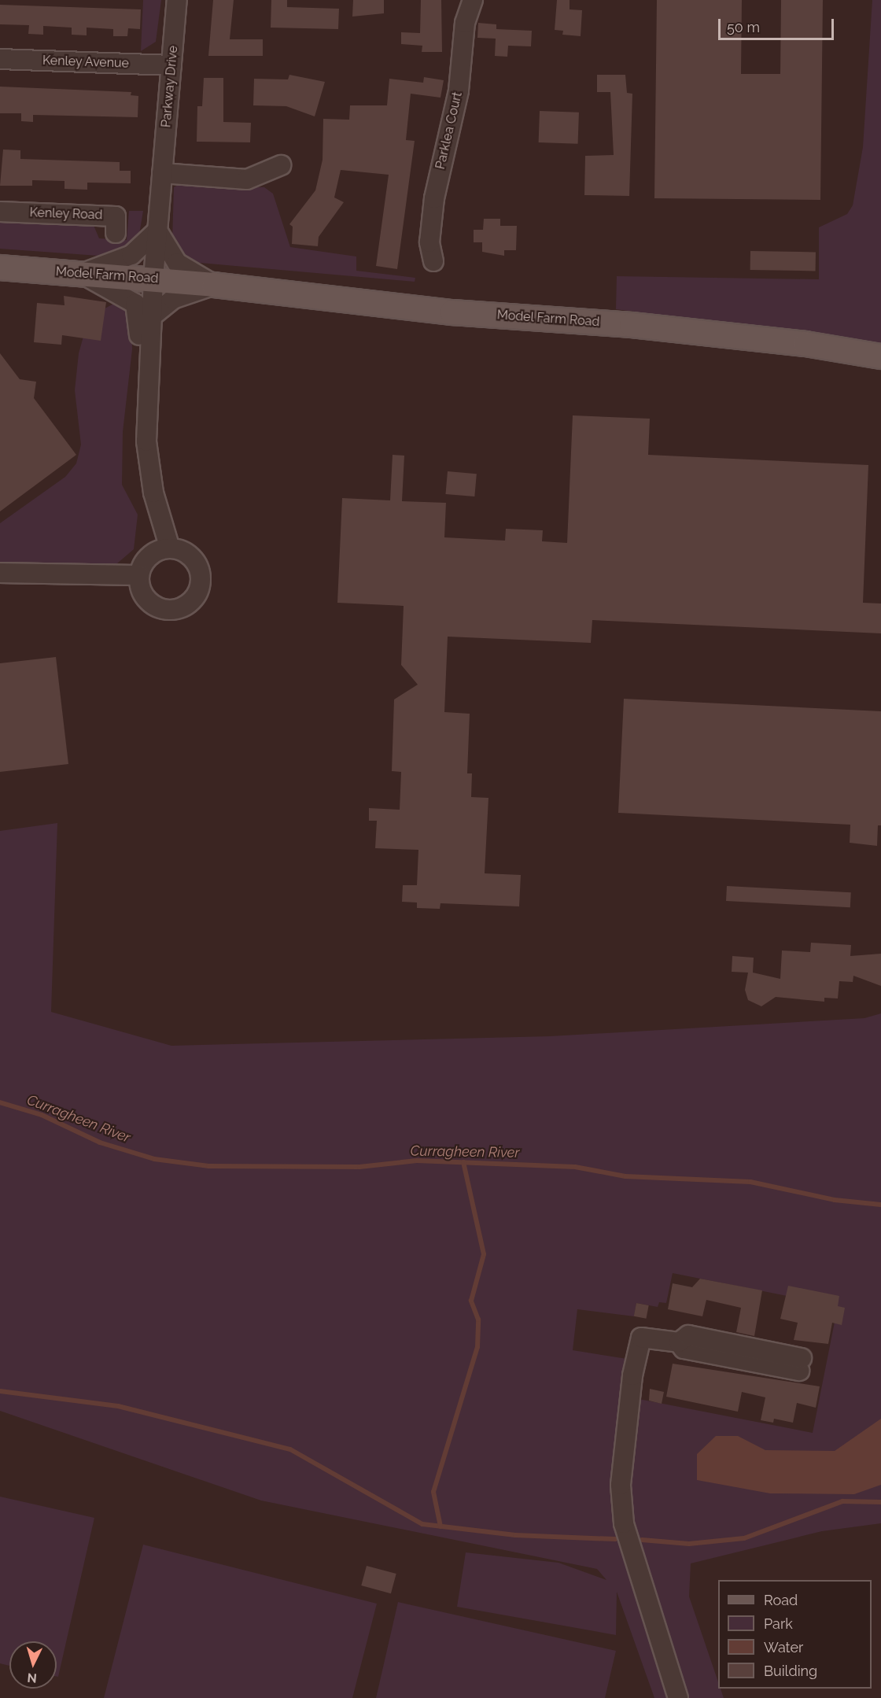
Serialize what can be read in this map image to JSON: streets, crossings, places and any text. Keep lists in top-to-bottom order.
{
  "streets": {
    "main road": ["Model Farm Road"],
    "street": [
      "Kenley Avenue",
      "Parkway Drive",
      "Parklea Court",
      "Kenley Road"
    ]
  },
  "crossings": [
    ["Kenley Avenue", "Parkway Drive"],
    ["Parkway Drive", "Model Farm Road"]
  ],
  "water": ["Curragheen River"],
  "legend": [
    "Road",
    "Park",
    "Water",
    "Building"
  ],
  "scale_bar": "50 m",
  "north": "bottom"
}
